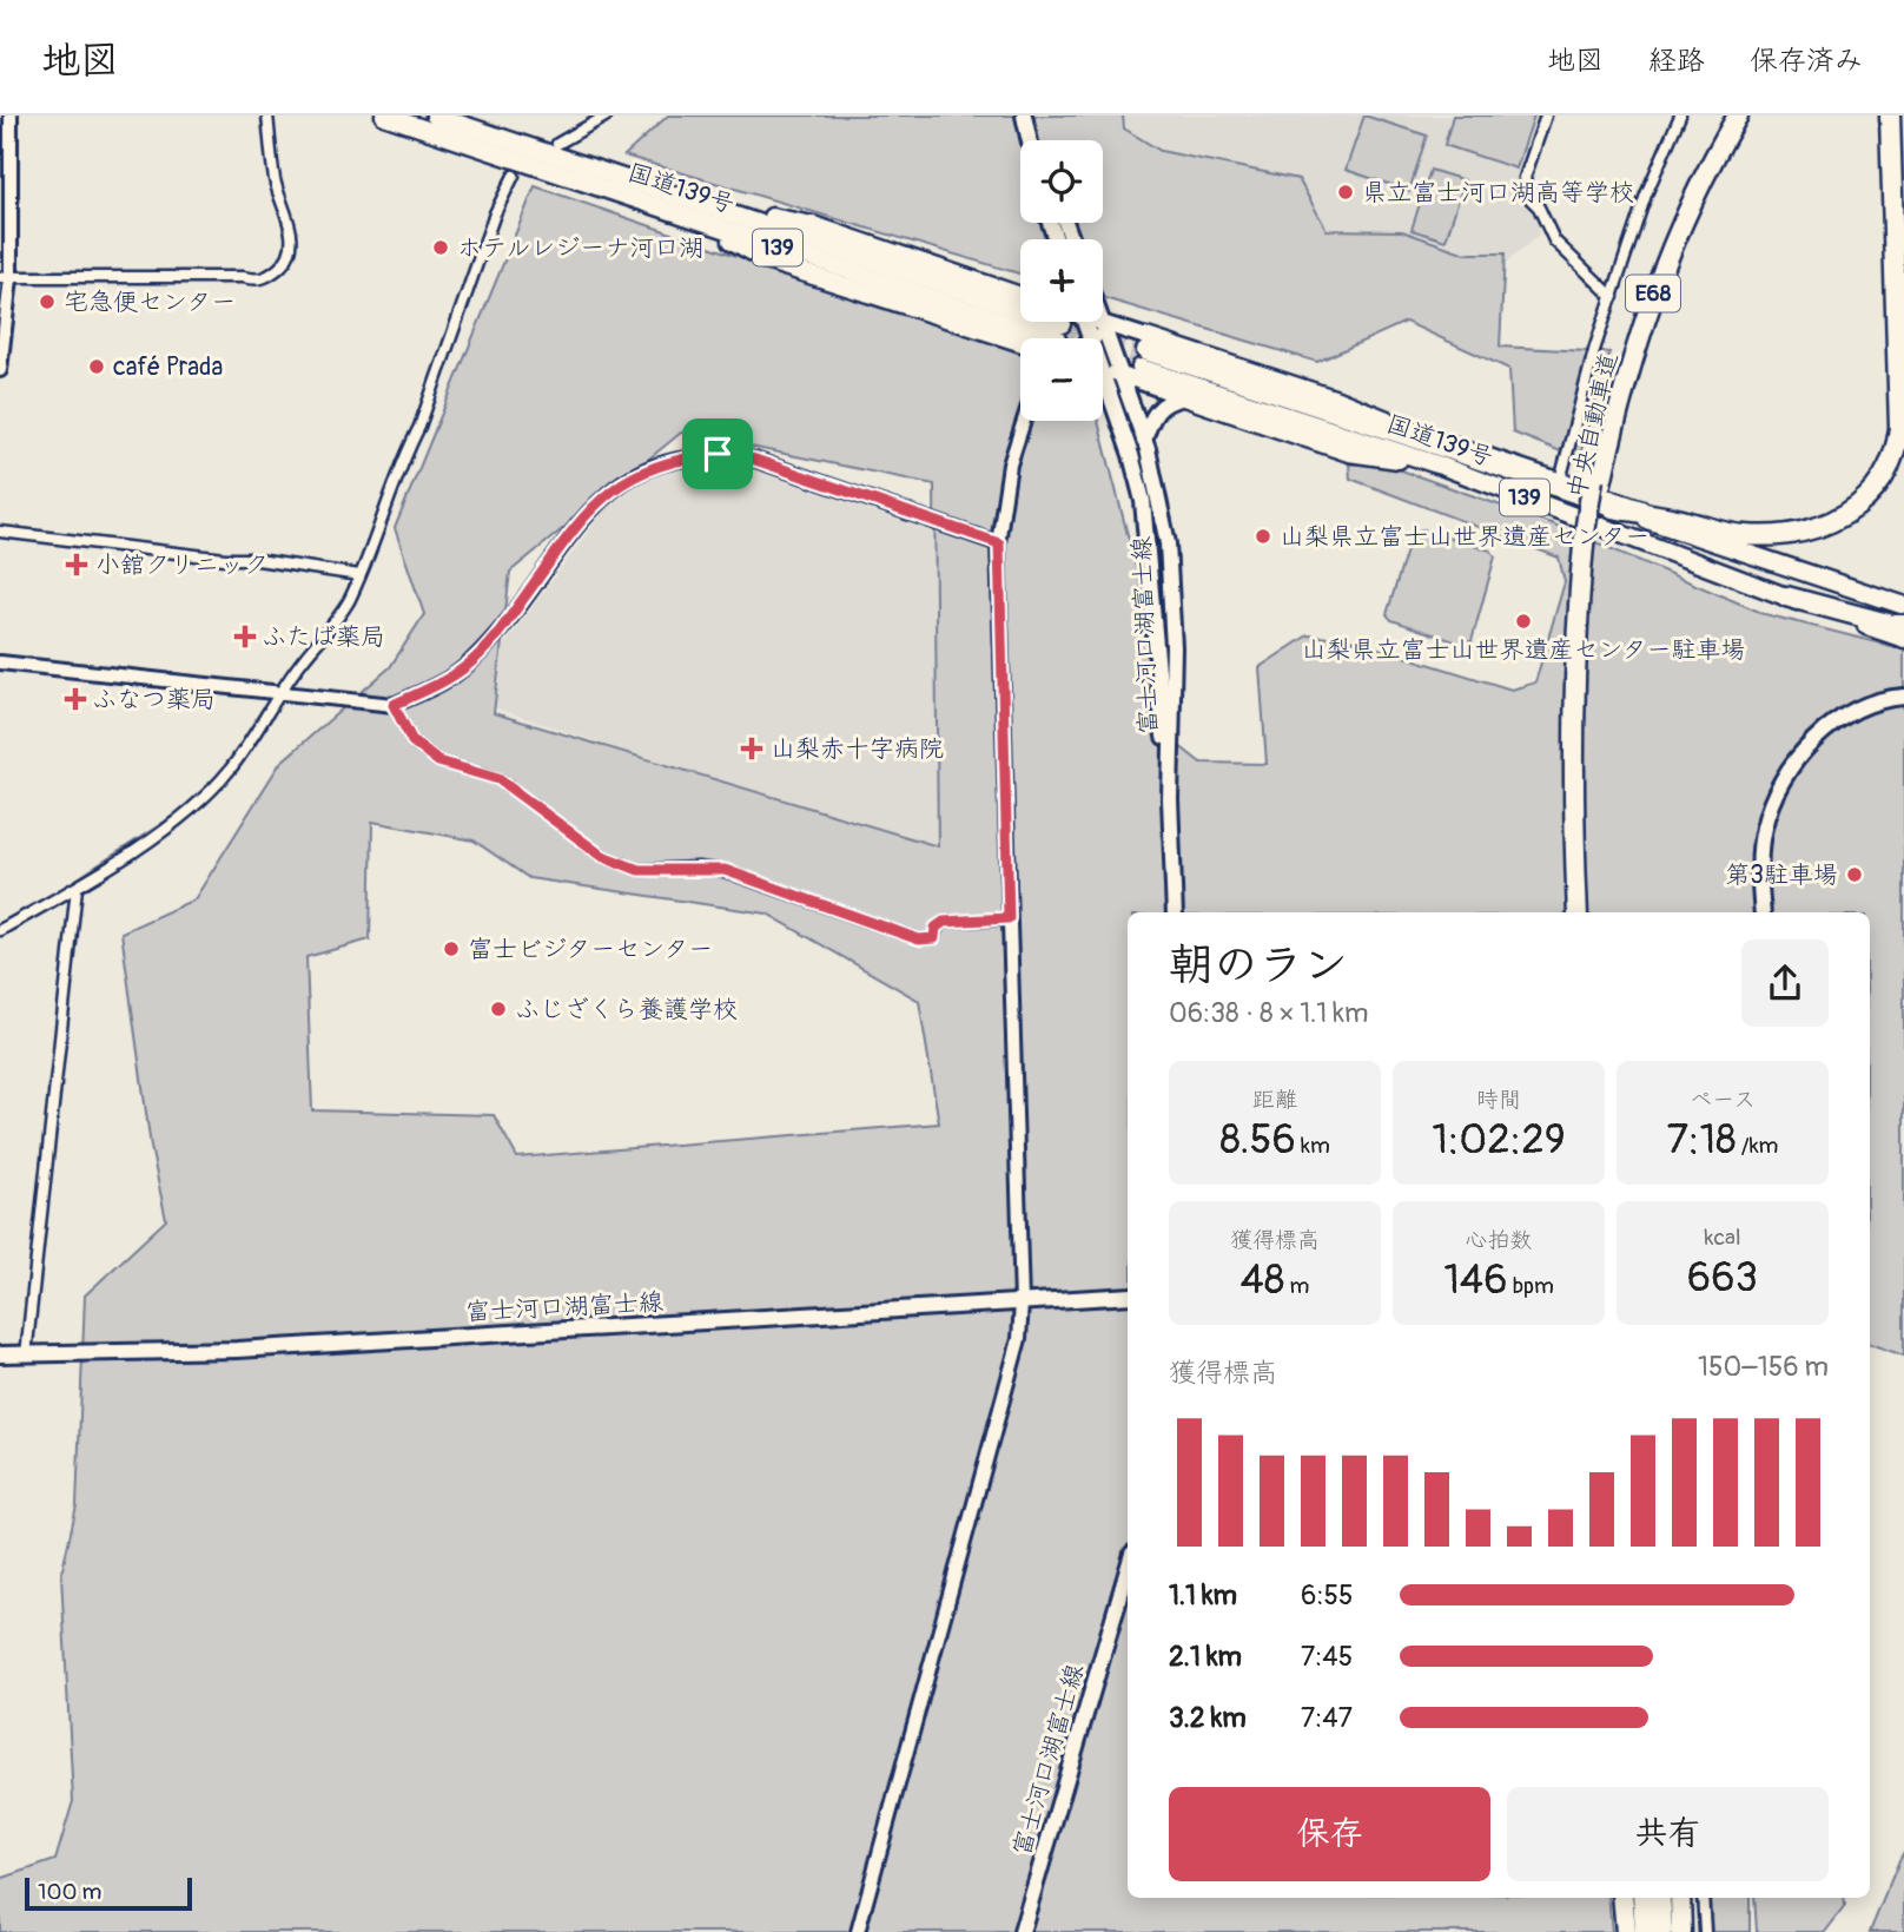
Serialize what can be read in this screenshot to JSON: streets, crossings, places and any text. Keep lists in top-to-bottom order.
{
  "streets": {
    "highway": [
      "国道139号",
      "139",
      "E68",
      "中央自動車道"
    ],
    "main road": ["富士河口湖富士線"]
  },
  "places": {
    "other": [
      "県立富士河口湖高等学校",
      "ホテルレジーナ河口湖",
      "宅急便センター",
      "café Prada",
      "山梨県立富士山世界遺産センター",
      "山梨県立富士山世界遺産センター駐車場",
      "第3駐車場",
      "富士ビジターセンター",
      "ふじざくら養護学校"
    ],
    "health": [
      "小舘クリニック",
      "ふたば薬局",
      "ふなつ薬局",
      "山梨赤十字病院"
    ]
  },
  "scale_bar": "100 m",
  "page": {
    "header": "地図",
    "nav": ["地図", "経路", "保存済み"],
    "map_buttons": ["+", "−"],
    "heading": ["朝のラン", "06:38 · 8 × 1.1 km"],
    "stats": [
      ["距離", "8.56 km"],
      ["時間", "1:02:29"],
      ["ペース", "7:18 /km"],
      ["獲得標高", "48 m"],
      ["心拍数", "146 bpm"],
      ["kcal", "663"]
    ],
    "chart": ["獲得標高", "150–156 m"],
    "list": [
      {
        "name": "1.1 km",
        "note": "6:55"
      },
      {
        "name": "2.1 km",
        "note": "7:45"
      },
      {
        "name": "3.2 km",
        "note": "7:47"
      }
    ],
    "buttons": ["保存", "共有"],
    "scale": "100 m"
  }
}
